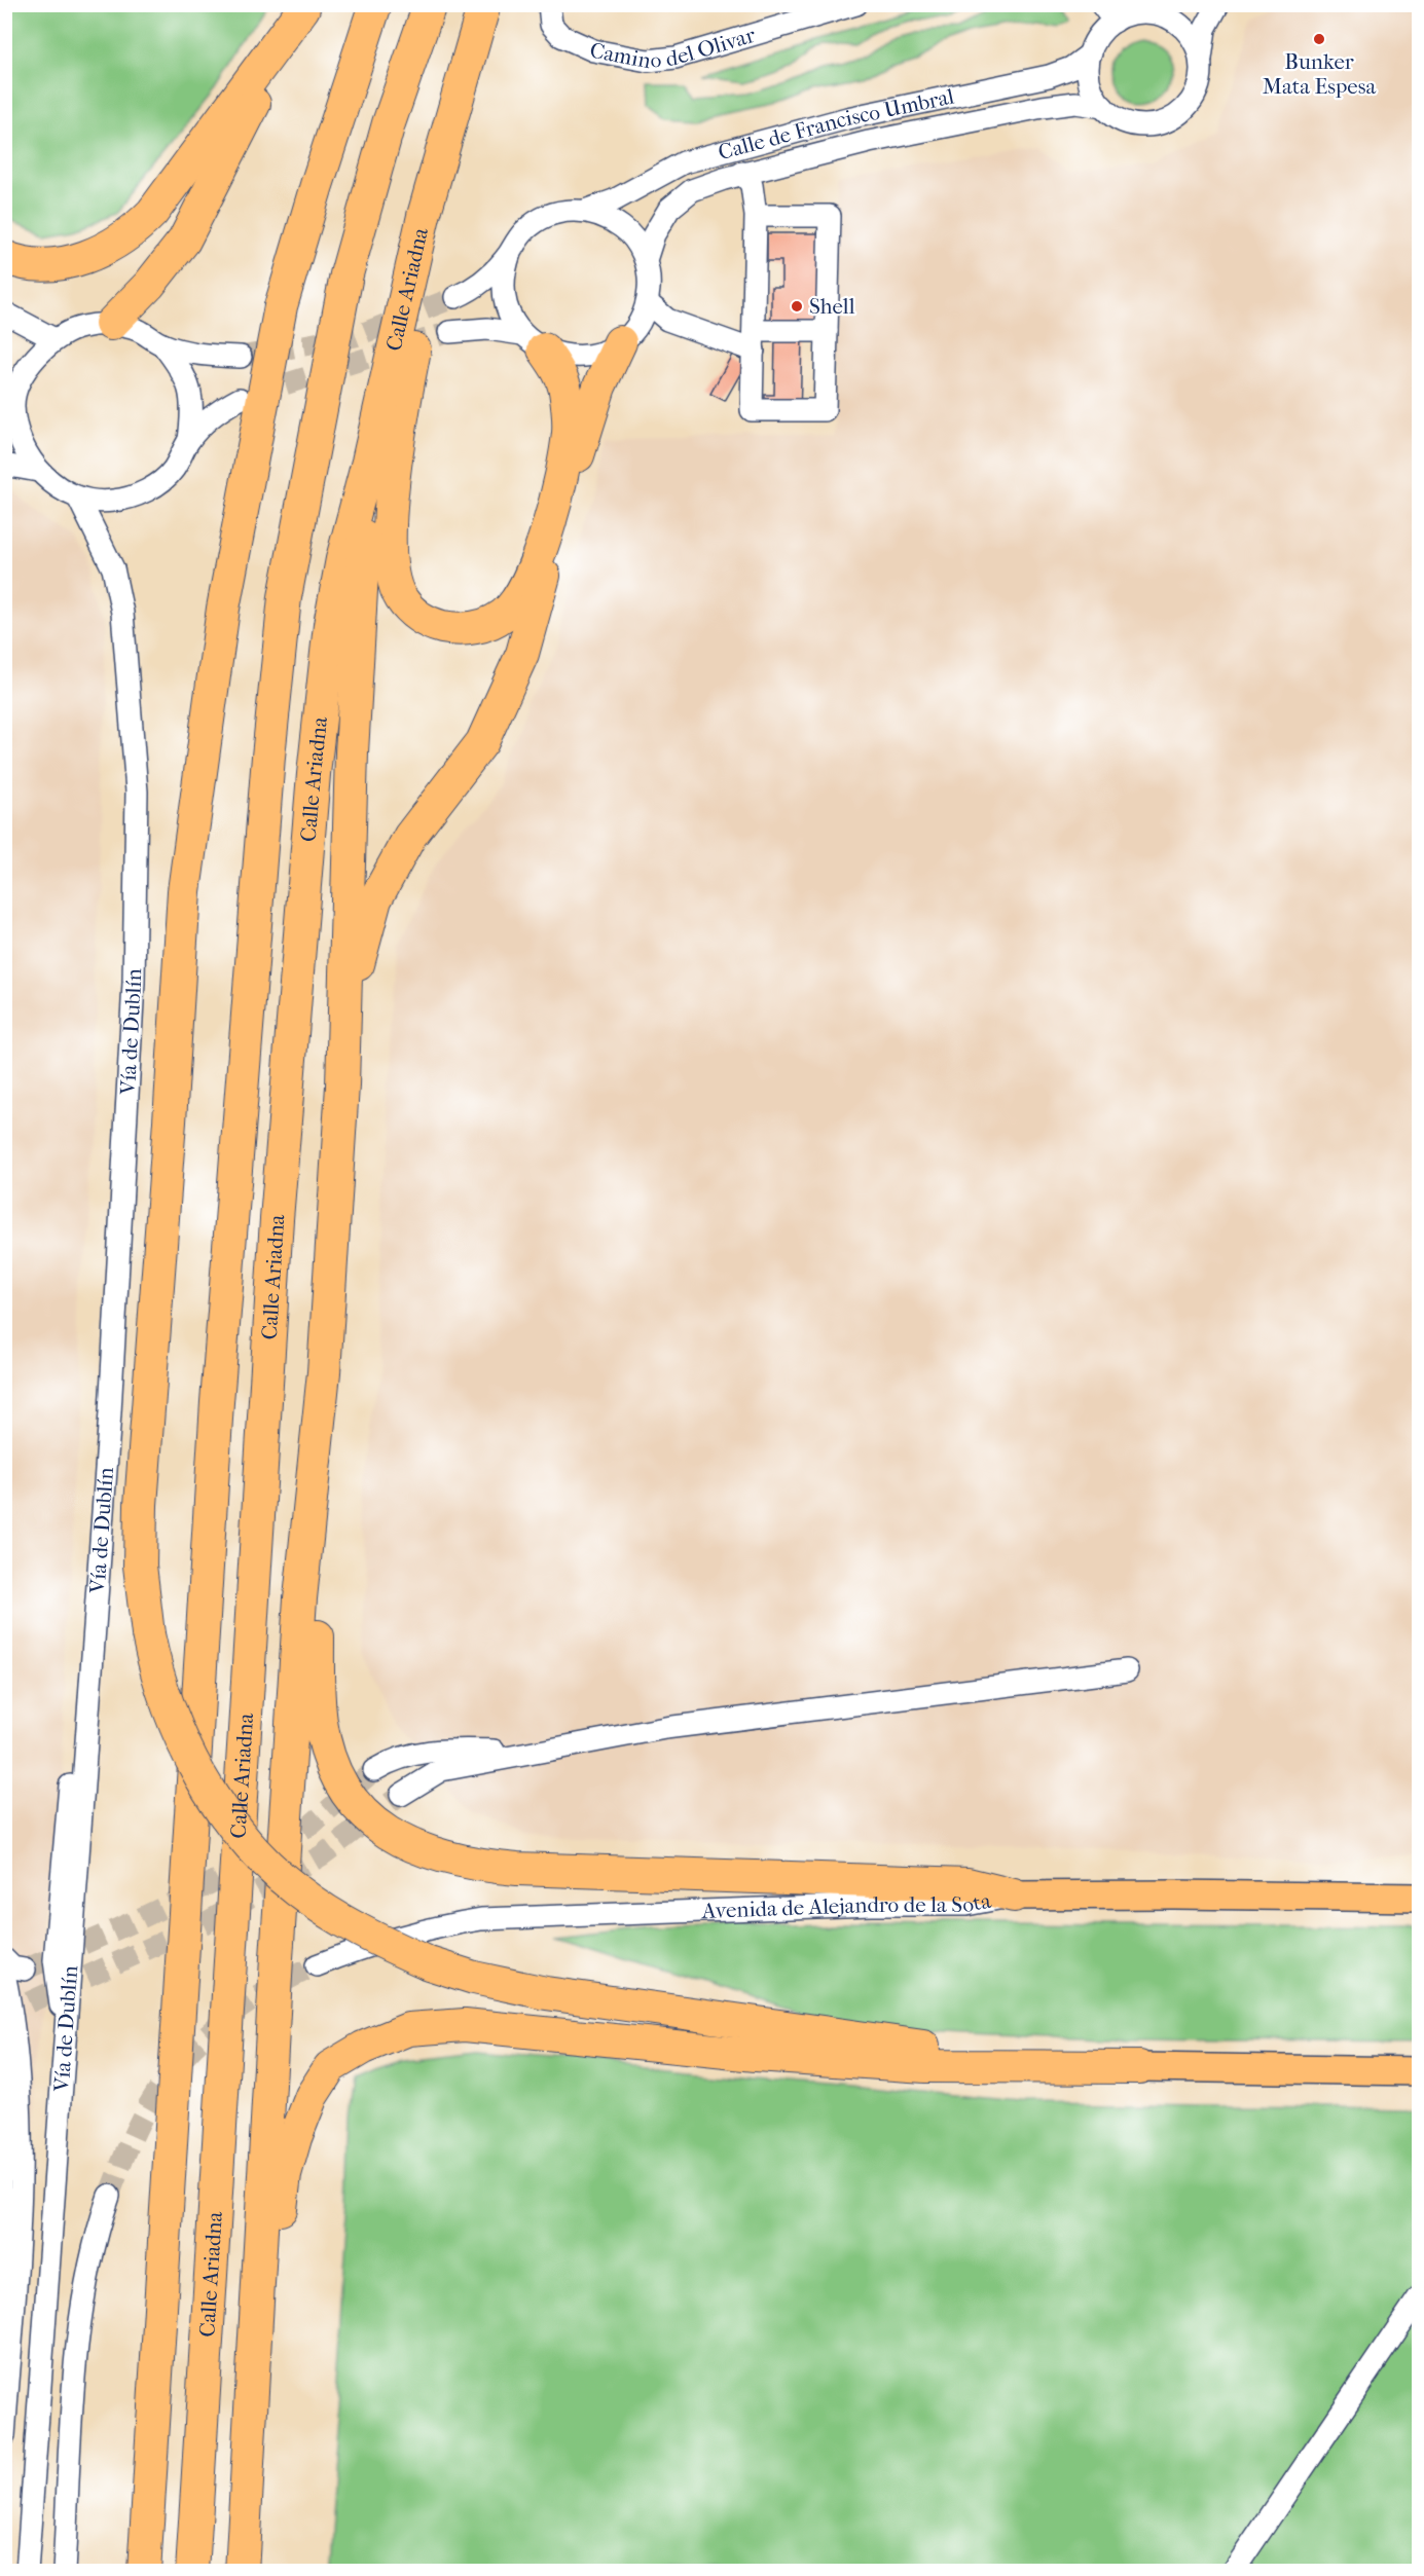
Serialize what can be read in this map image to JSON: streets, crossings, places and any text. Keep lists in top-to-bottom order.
{
  "streets": {
    "highway": ["Calle Ariadna"],
    "main road": ["Avenida de Alejandro de la Sota"],
    "street": ["Camino del Olivar", "Calle de Francisco Umbral", "Vía de Dublín"]
  },
  "places": ["Bunker Mata Espesa", "Shell"]
}
